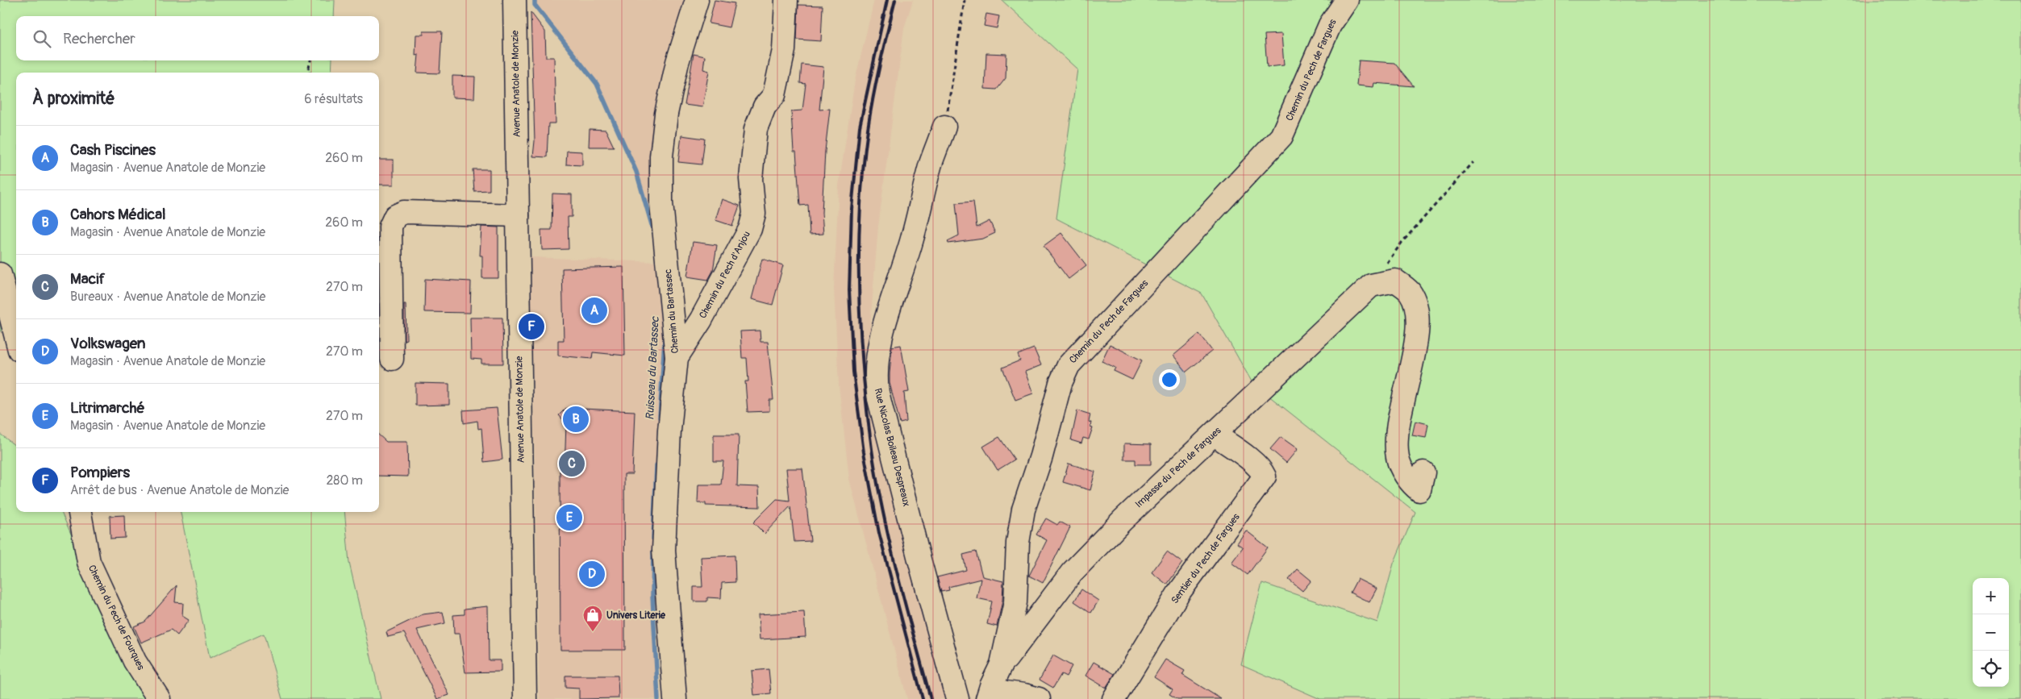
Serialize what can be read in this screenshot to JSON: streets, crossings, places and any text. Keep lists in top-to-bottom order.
{
  "streets": {
    "street": [
      "Chemin du Pech de Fargues",
      "Avenue Anatole de Monzie",
      "Chemin du Pech d'Anjou",
      "Chemin du Bartassec",
      "Rue Nicolas Boileau Despreaux",
      "Impasse du Pech de Fargues",
      "Sentier du Pech de Fargues",
      "Chemin du Pech de Fourques"
    ]
  },
  "crossings": [
    ["Chemin du Pech de Fargues", "Impasse du Pech de Fargues"],
    ["Chemin du Pech d'Anjou", "Chemin du Bartassec"],
    ["Impasse du Pech de Fargues", "Sentier du Pech de Fargues"]
  ],
  "water": ["Ruisseau du Bartassec"],
  "places": {
    "shop": ["Univers Literie"]
  },
  "page": {
    "search": "Rechercher",
    "heading": ["À proximité", "6 résultats"],
    "list": [
      {
        "mark": "A",
        "name": "Cash Piscines",
        "note": "Magasin · Avenue Anatole de Monzie",
        "value": "260 m"
      },
      {
        "mark": "B",
        "name": "Cahors Médical",
        "note": "Magasin · Avenue Anatole de Monzie",
        "value": "260 m"
      },
      {
        "mark": "C",
        "name": "Macif",
        "note": "Bureaux · Avenue Anatole de Monzie",
        "value": "270 m"
      },
      {
        "mark": "D",
        "name": "Volkswagen",
        "note": "Magasin · Avenue Anatole de Monzie",
        "value": "270 m"
      },
      {
        "mark": "E",
        "name": "Litrimarché",
        "note": "Magasin · Avenue Anatole de Monzie",
        "value": "270 m"
      },
      {
        "mark": "F",
        "name": "Pompiers",
        "note": "Arrêt de bus · Avenue Anatole de Monzie",
        "value": "280 m"
      }
    ],
    "pins": [
      "A",
      "F",
      "B",
      "C",
      "E",
      "D"
    ],
    "map_buttons": ["+", "−"]
  }
}
